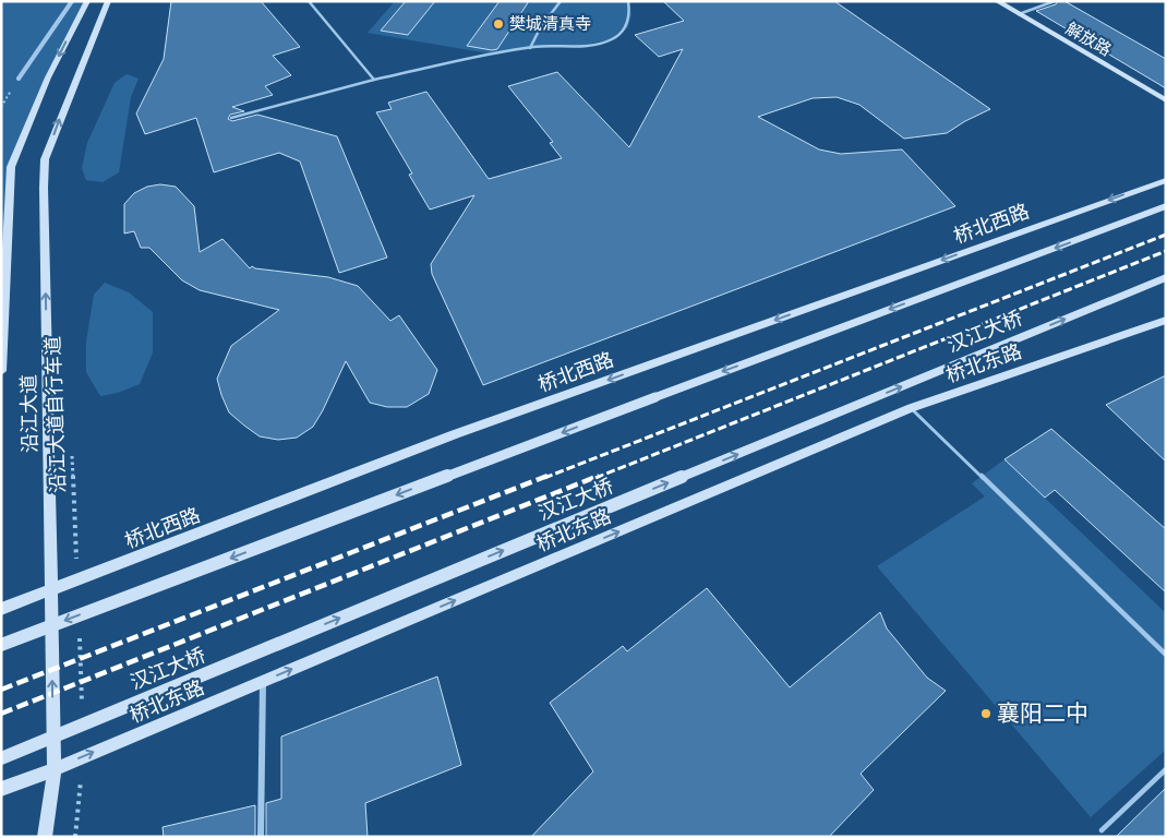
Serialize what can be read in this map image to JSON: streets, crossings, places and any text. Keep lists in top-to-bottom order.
{
  "streets": {
    "main road": [
      "解放路",
      "桥北西路",
      "汉江大桥",
      "桥北东路",
      "沿江大道"
    ],
    "path": ["沿江大道自行车道"]
  },
  "crossings": [
    ["桥北西路", "沿江大道"],
    ["桥北西路", "沿江大道自行车道"],
    ["桥北东路", "沿江大道"]
  ],
  "one_way": ["桥北东路"],
  "places": ["樊城清真寺", "襄阳二中"]
}
